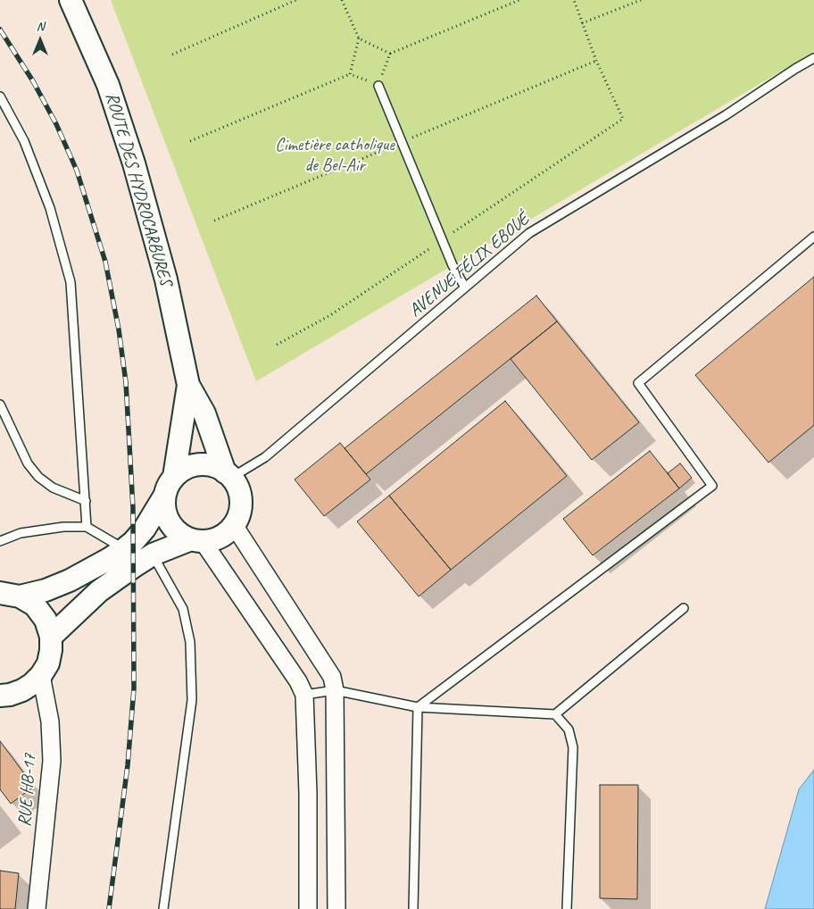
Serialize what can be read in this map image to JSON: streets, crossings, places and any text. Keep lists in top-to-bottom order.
{
  "streets": {
    "street": ["ROUTE DES HYDROCARBURES", "RUE HB-17"],
    "lane": ["AVENUE FÉLIX EBOUÉ"]
  },
  "crossings": [
    ["ROUTE DES HYDROCARBURES", "AVENUE FÉLIX EBOUÉ"]
  ],
  "parks": ["Cimetière catholique de Bel-Air"],
  "north": "top"
}
